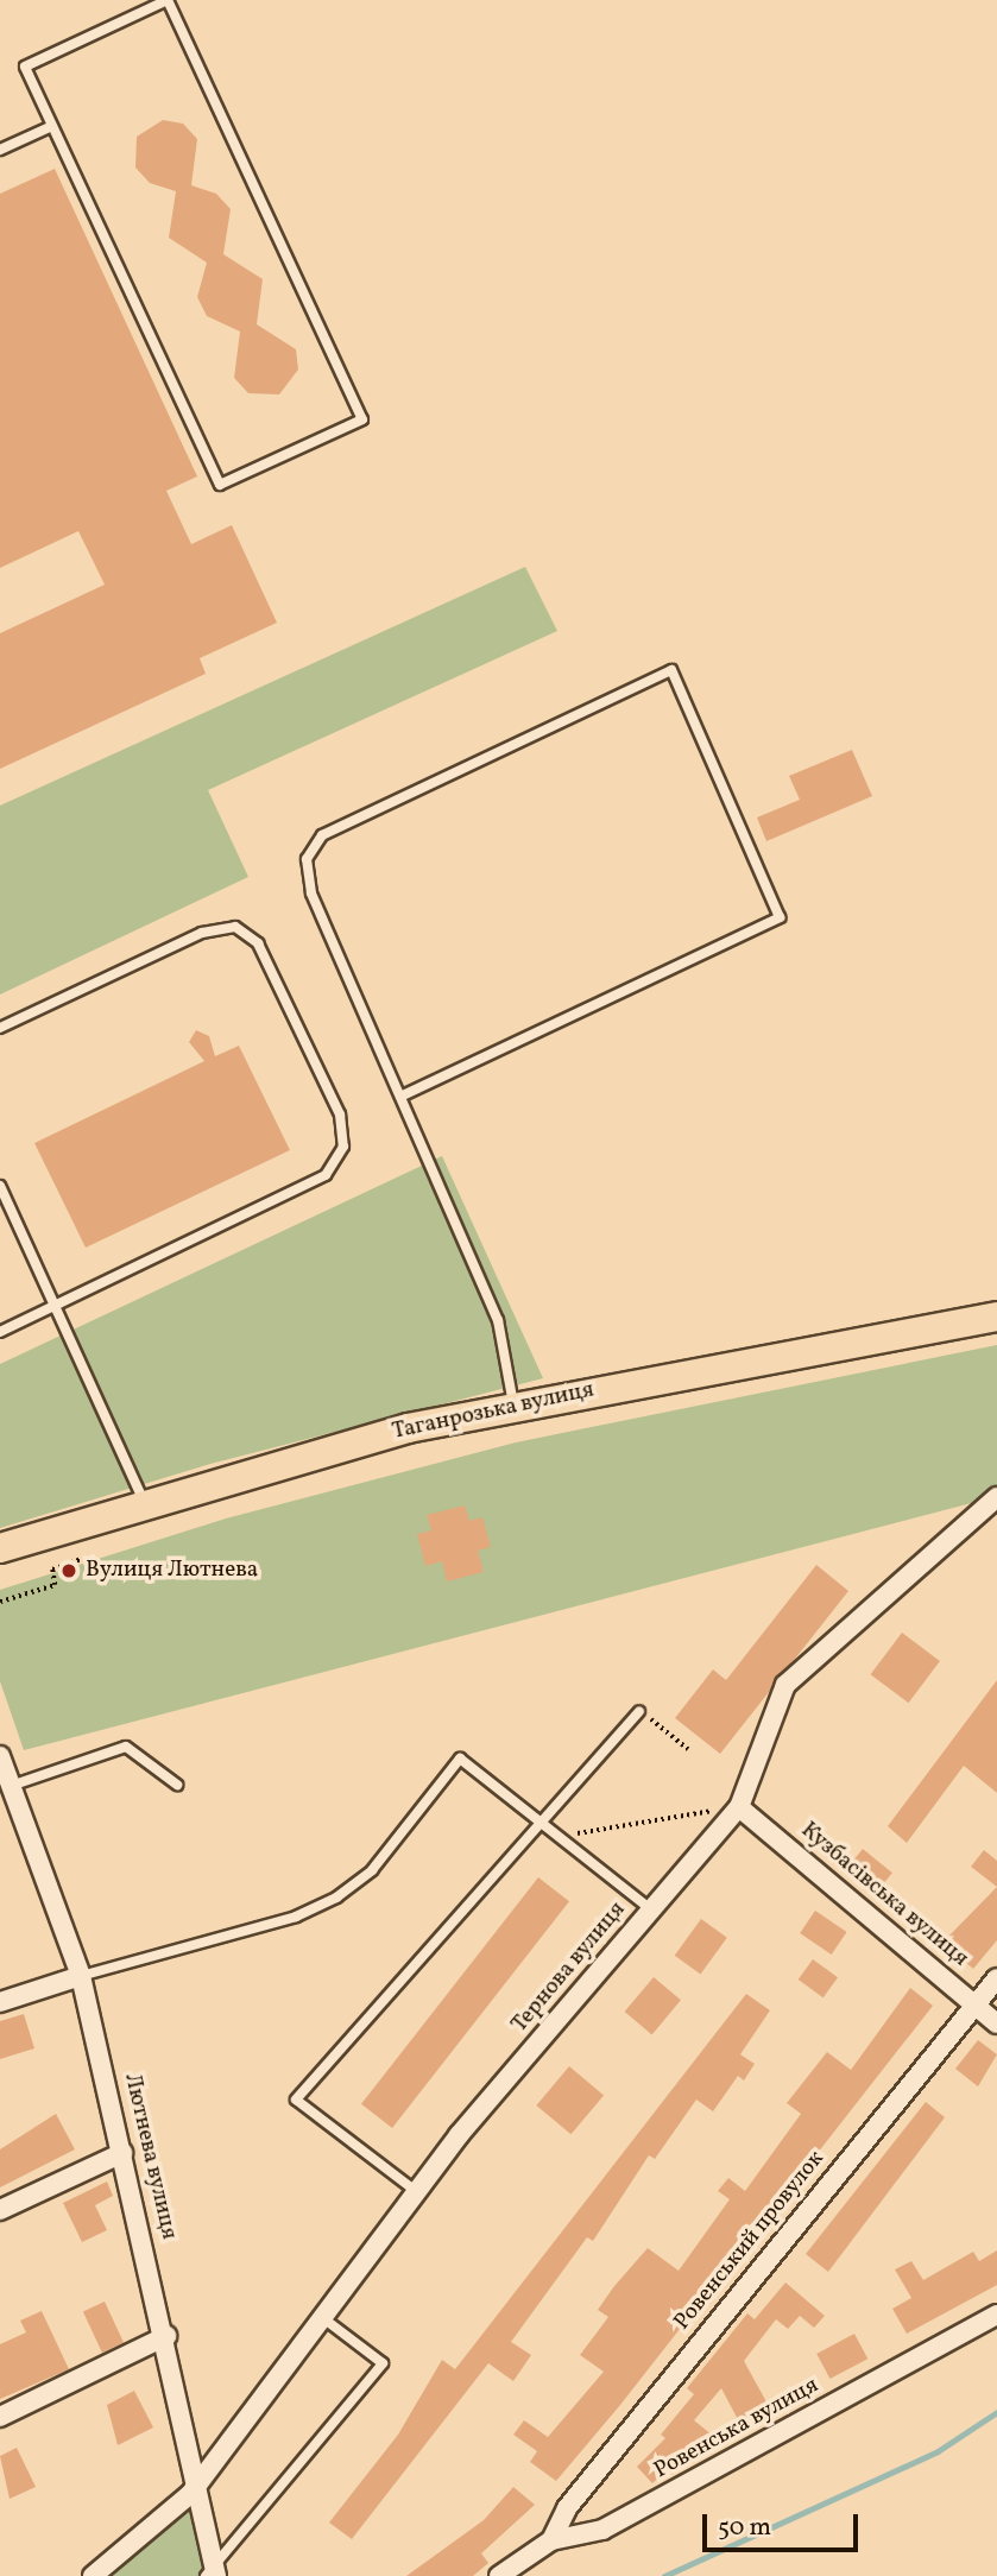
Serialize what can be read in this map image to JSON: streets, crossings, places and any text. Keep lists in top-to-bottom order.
{
  "streets": {
    "highway": ["Таганрозька вулиця"],
    "street": [
      "Кузбасівська вулиця",
      "Тернова вулиця",
      "Лютнева вулиця",
      "Ровенський провулок",
      "Ровенська вулиця"
    ]
  },
  "crossings": [
    ["Кузбасівська вулиця", "Тернова вулиця"],
    ["Кузбасівська вулиця", "Ровенський провулок"],
    ["Тернова вулиця", "Лютнева вулиця"],
    ["Ровенський провулок", "Ровенська вулиця"]
  ],
  "places": ["Вулиця Лютнева"],
  "scale_bar": "50 m"
}
